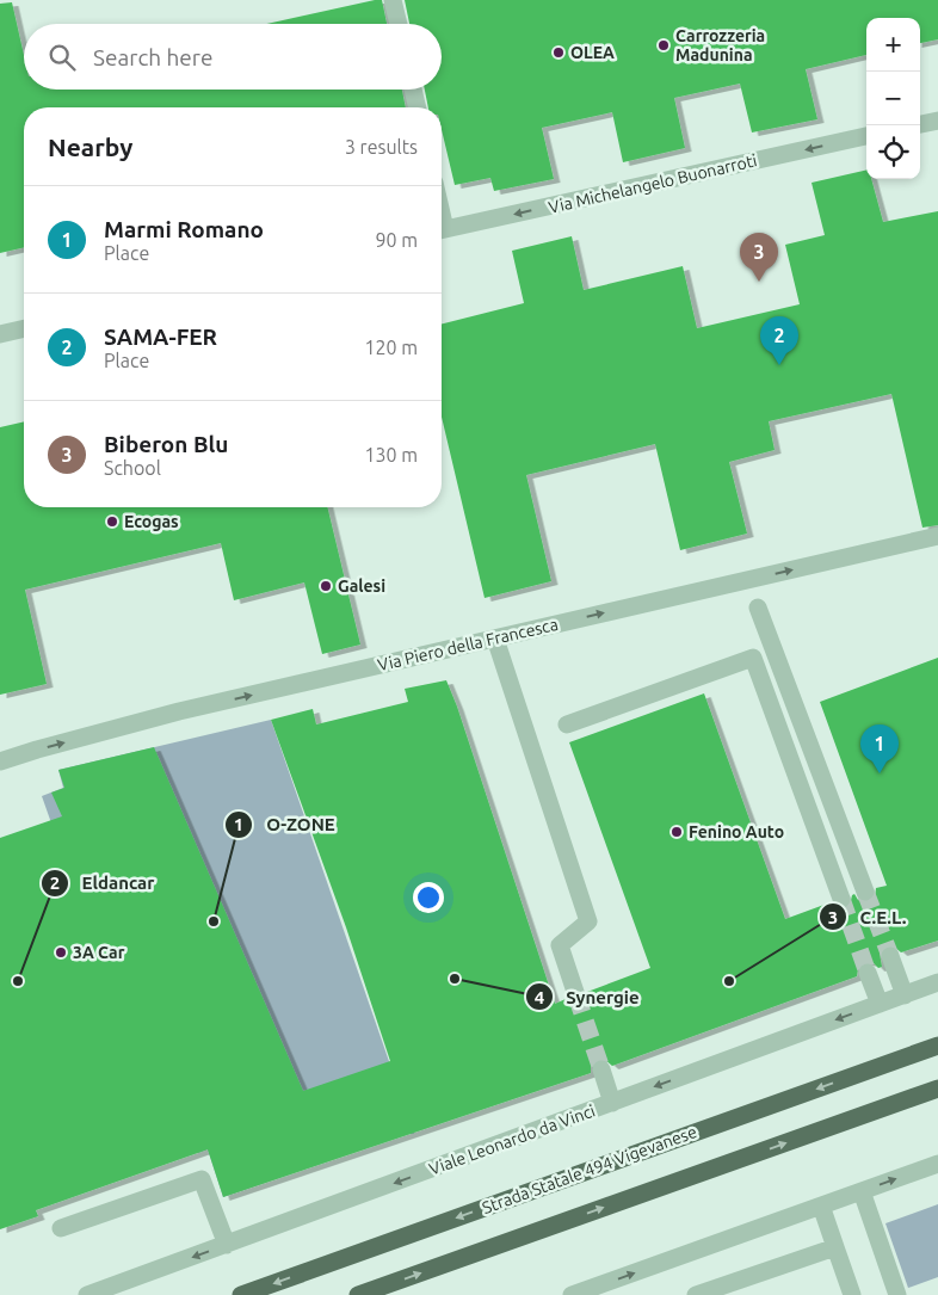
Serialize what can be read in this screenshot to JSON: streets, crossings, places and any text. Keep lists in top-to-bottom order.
{
  "streets": {
    "main road": ["Strada Statale 494 Vigevanese"],
    "street": ["Via Michelangelo Buonarroti", "Via Piero della Francesca", "Viale Leonardo da Vinci"]
  },
  "one_way": ["Via Michelangelo Buonarroti", "Via Piero della Francesca", "Viale Leonardo da Vinci"],
  "places": [
    "Carrozzeria Madunina",
    "OLEA",
    "Ecogas",
    "Galesi",
    "Fenino Auto",
    "O-ZONE",
    "3A Car",
    "Synergie",
    "Eldancar",
    "C.E.L."
  ],
  "page": {
    "map_buttons": ["+", "−"],
    "search": "Search here",
    "heading": ["Nearby", "3 results"],
    "list": [
      {
        "mark": "1",
        "name": "Marmi Romano",
        "note": "Place",
        "value": "90 m"
      },
      {
        "mark": "2",
        "name": "SAMA-FER",
        "note": "Place",
        "value": "120 m"
      },
      {
        "mark": "3",
        "name": "Biberon Blu",
        "note": "School",
        "value": "130 m"
      }
    ],
    "pins": ["3", "2", "1"]
  }
}
